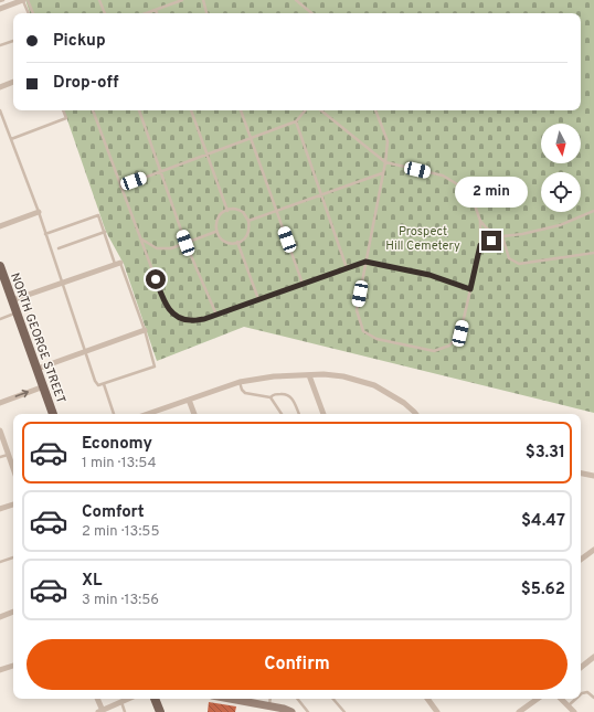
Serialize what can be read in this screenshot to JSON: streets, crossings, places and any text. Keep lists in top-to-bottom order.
{
  "streets": {
    "main road": ["NORTH GEORGE STREET"]
  },
  "parks": ["Prospect Hill Cemetery"],
  "north": "bottom",
  "page": {
    "banner": ["Pickup", "Drop-off"],
    "bubble": "2 min",
    "list": [
      {
        "name": "Economy",
        "note": "1 min · 13:54",
        "value": "$3.31"
      },
      {
        "name": "Comfort",
        "note": "2 min · 13:55",
        "value": "$4.47"
      },
      {
        "name": "XL",
        "note": "3 min · 13:56",
        "value": "$5.62"
      }
    ],
    "buttons": "Confirm"
  }
}
